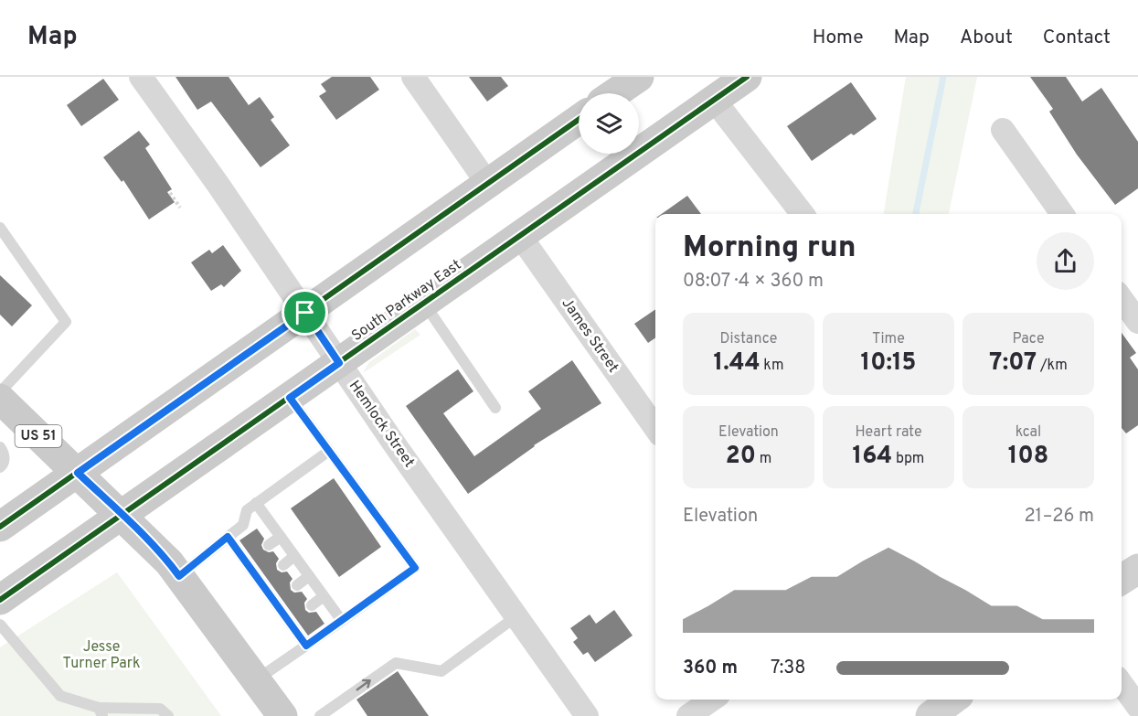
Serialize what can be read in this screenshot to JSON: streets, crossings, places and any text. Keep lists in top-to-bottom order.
{
  "streets": {
    "main road": ["South Parkway East", "US 51"],
    "street": ["James Street", "Hemlock Street"]
  },
  "crossings": [
    ["South Parkway East", "James Street"],
    ["South Parkway East", "Hemlock Street"],
    ["South Parkway East", "US 51"]
  ],
  "parks": ["Jesse Turner Park"],
  "page": {
    "header": "Map",
    "nav": [
      "Home",
      "Map",
      "About",
      "Contact"
    ],
    "heading": ["Morning run", "08:07 · 4 × 360 m"],
    "stats": [
      ["Distance", "1.44 km"],
      ["Time", "10:15"],
      ["Pace", "7:07 /km"],
      ["Elevation", "20 m"],
      ["Heart rate", "164 bpm"],
      ["kcal", "108"]
    ],
    "chart": ["Elevation", "21–26 m"],
    "list": [
      {
        "name": "360 m",
        "note": "7:38"
      }
    ]
  }
}
